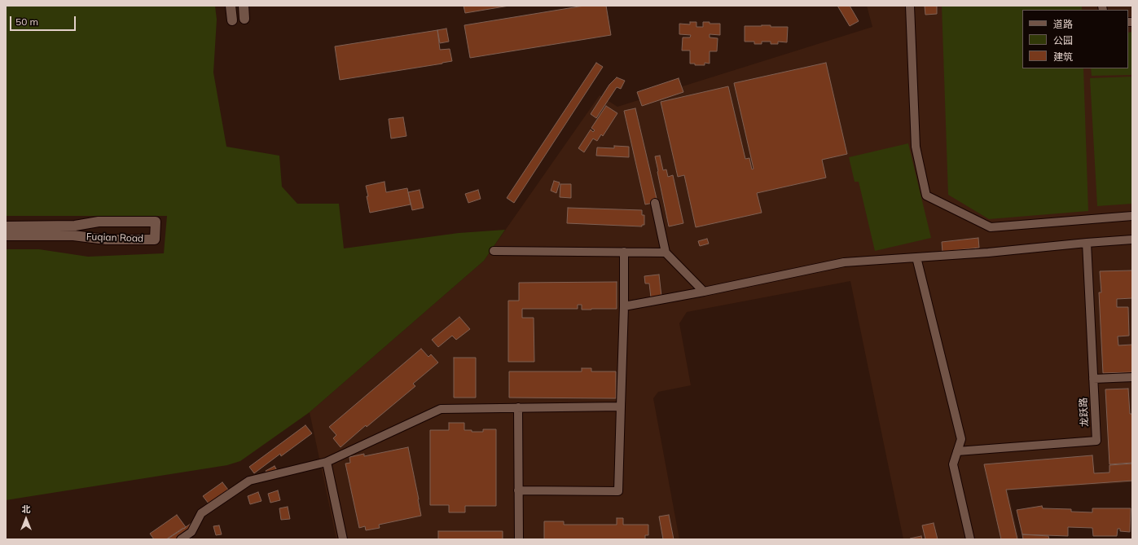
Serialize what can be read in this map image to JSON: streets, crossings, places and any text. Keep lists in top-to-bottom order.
{
  "streets": {
    "street": ["Fuqian Road", "龙跃路"]
  },
  "legend": ["道路", "公园", "建筑"],
  "scale_bar": "50 m",
  "north": "top"
}
